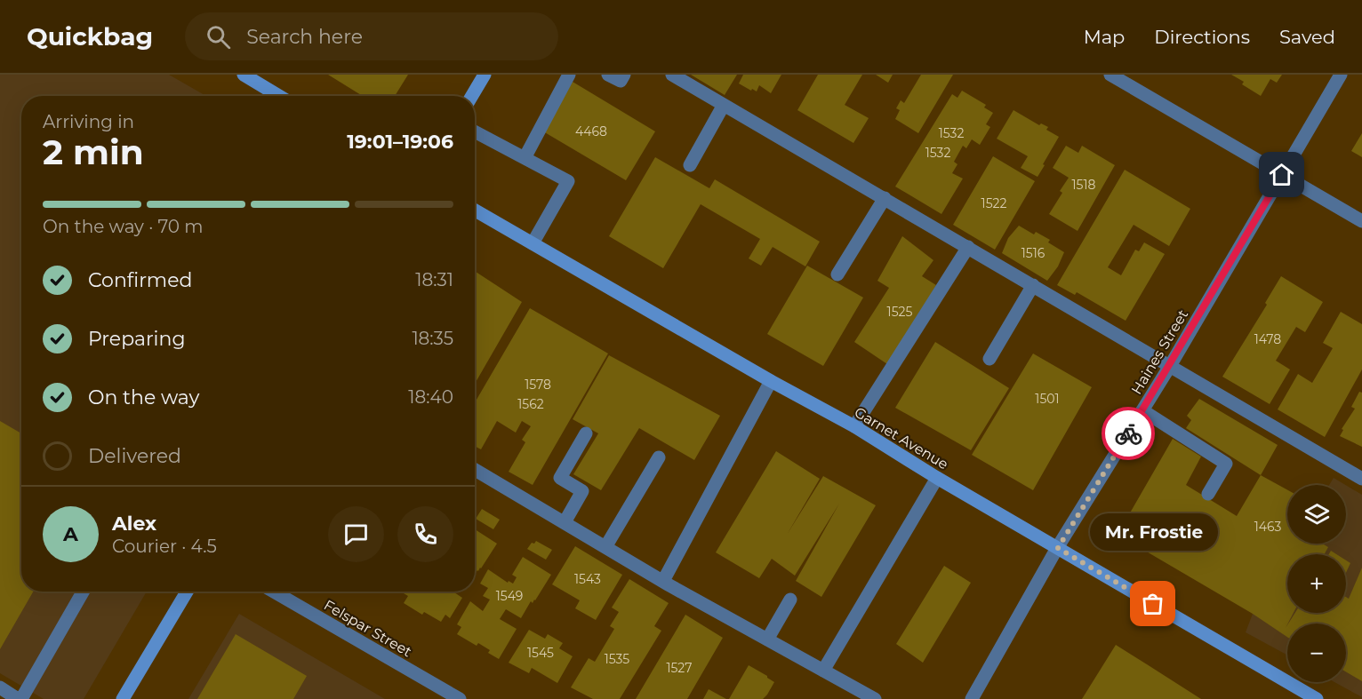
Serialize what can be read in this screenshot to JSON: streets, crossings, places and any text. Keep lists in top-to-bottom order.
{
  "streets": {
    "main road": ["Garnet Avenue"],
    "street": ["Haines Street", "Felspar Street"]
  },
  "crossings": [
    ["Haines Street", "Garnet Avenue"]
  ],
  "places": ["Mr. Frostie"],
  "house_numbers": [
    "4468",
    "1532",
    "1532",
    "1518",
    "1522",
    "1516",
    "1525",
    "1478",
    "1578",
    "1501",
    "1562",
    "1463",
    "1543",
    "1549",
    "1545",
    "1535",
    "1527"
  ],
  "page": {
    "header": "Quickbag",
    "search": "Search here",
    "nav": ["Map", "Directions", "Saved"],
    "heading": ["2 min", "Arriving in", "19:01–19:06"],
    "panel": ["Alex", "Courier · 4.5"],
    "bar": "On the way · 70 m",
    "list": [
      ["Confirmed", "18:31"],
      ["Preparing", "18:35"],
      ["On the way", "18:40"],
      "Delivered"
    ],
    "map_buttons": ["+", "−"],
    "round": "A",
    "bubble": "Mr. Frostie"
  }
}
